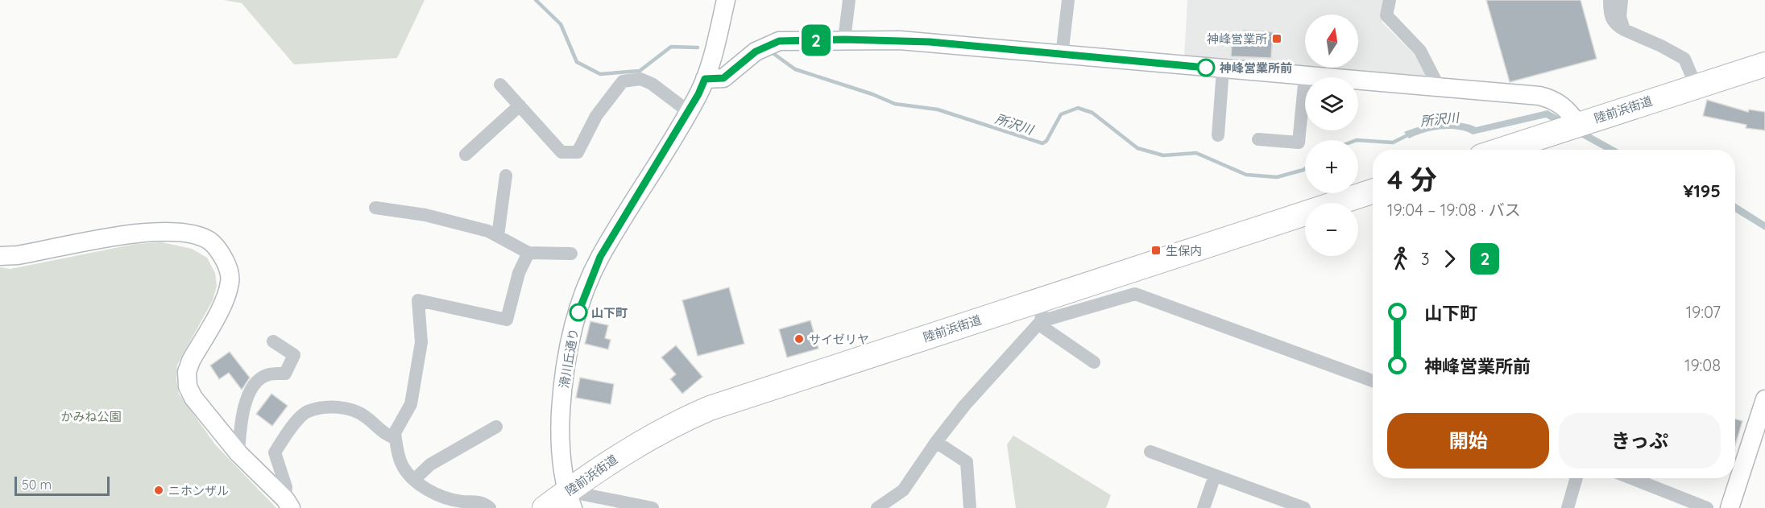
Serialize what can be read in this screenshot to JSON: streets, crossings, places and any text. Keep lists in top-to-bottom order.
{
  "streets": {
    "highway": ["陸前浜街道"],
    "street": ["滑川丘通り"]
  },
  "crossings": [
    ["陸前浜街道", "滑川丘通り"]
  ],
  "water": ["所沢川"],
  "parks": ["かみね公園"],
  "places": {
    "transit": ["神峰営業所", "生保内"],
    "other": [
      "神峰営業所前",
      "山下町",
      "サイゼリヤ",
      "ニホンザル"
    ]
  },
  "lines": ["bus line 2"],
  "scale_bar": "50 m",
  "north": "top",
  "page": {
    "on_map": "2",
    "map_buttons": ["+", "−"],
    "heading": ["4 分", "19:04 – 19:08 · バス", "¥195"],
    "legs": ["3", "2"],
    "list": [
      {
        "name": "山下町",
        "value": "19:07"
      },
      {
        "name": "神峰営業所前",
        "value": "19:08"
      }
    ],
    "buttons": ["開始", "きっぷ"],
    "scale": "50 m"
  }
}
